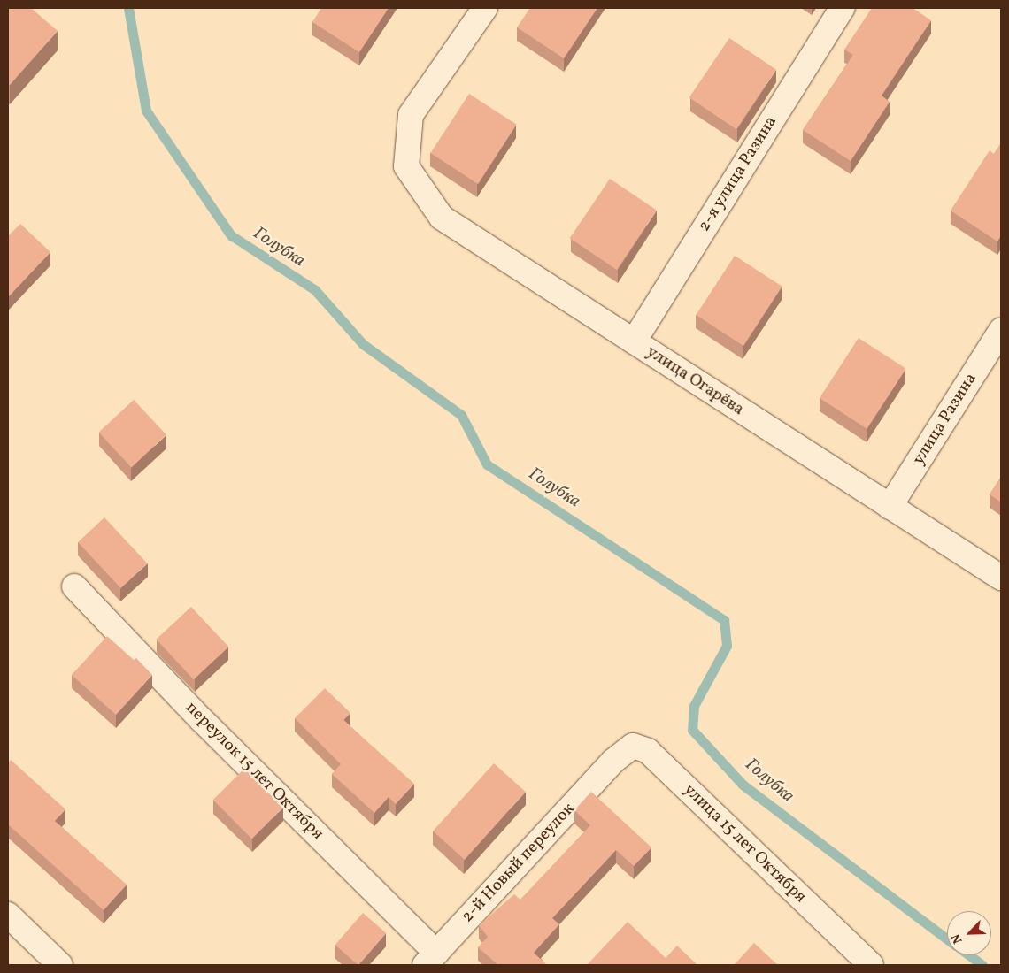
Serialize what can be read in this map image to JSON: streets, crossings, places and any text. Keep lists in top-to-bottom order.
{
  "streets": {
    "street": [
      "2-я улица Разина",
      "улица Огарёва",
      "улица Разина",
      "переулок 15 лет Октября",
      "улица 15 лет Октября",
      "2-й Новый переулок"
    ]
  },
  "crossings": [
    ["2-я улица Разина", "улица Огарёва"],
    ["улица Огарёва", "улица Разина"],
    ["переулок 15 лет Октября", "2-й Новый переулок"],
    ["улица 15 лет Октября", "2-й Новый переулок"]
  ],
  "water": ["Голубка"],
  "north": "bottom left"
}
